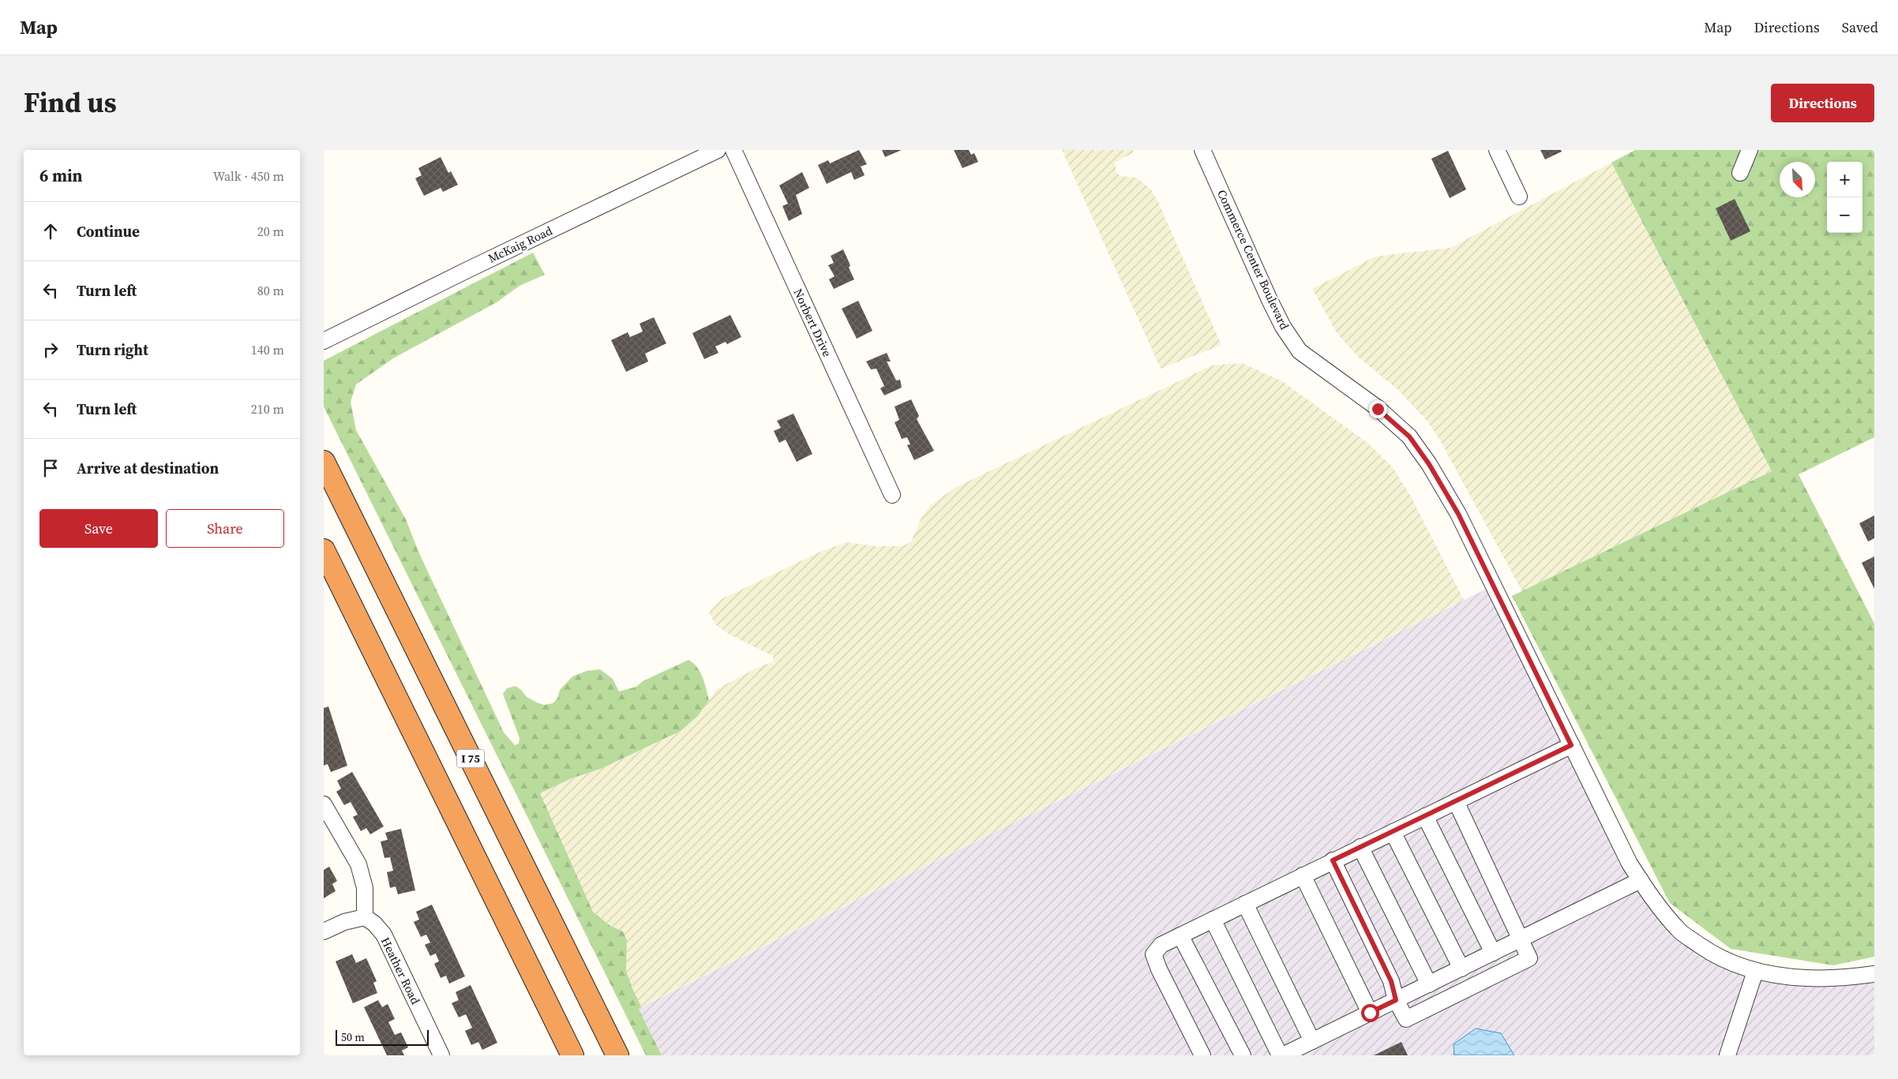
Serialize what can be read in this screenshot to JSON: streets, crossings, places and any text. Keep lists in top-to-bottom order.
{
  "streets": {
    "highway": ["I 75"],
    "street": [
      "McKaig Road",
      "Commerce Center Boulevard",
      "Norbert Drive",
      "Heather Road"
    ]
  },
  "scale_bar": "50 m",
  "north": "bottom right",
  "page": {
    "header": "Map",
    "nav": ["Map", "Directions", "Saved"],
    "title": "Find us",
    "buttons": [
      "Directions",
      ["Save", "Share"]
    ],
    "heading": ["6 min", "Walk · 450 m"],
    "map_buttons": ["+", "−"],
    "list": [
      ["Continue", "20 m"],
      ["Turn left", "80 m"],
      ["Turn right", "140 m"],
      ["Turn left", "210 m"],
      "Arrive at destination"
    ],
    "scale": "50 m"
  }
}
